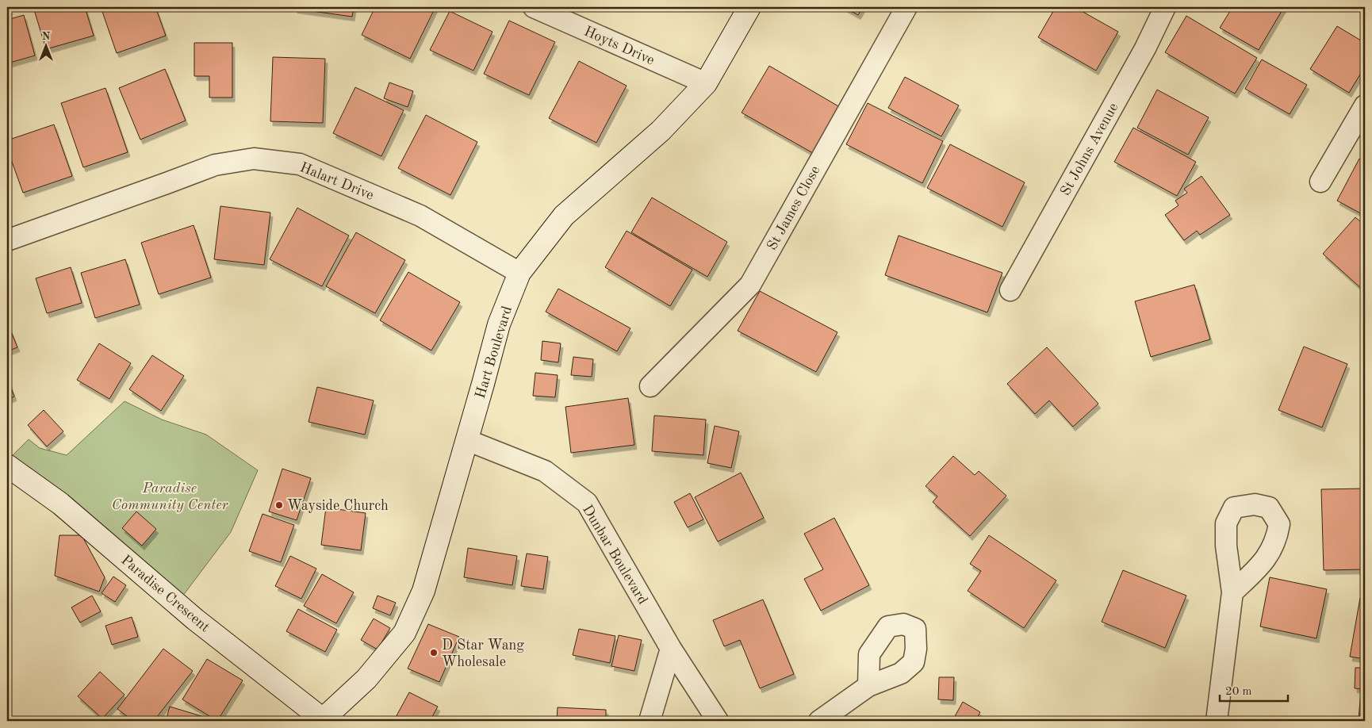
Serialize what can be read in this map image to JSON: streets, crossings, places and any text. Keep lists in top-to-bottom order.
{
  "streets": {
    "street": [
      "Hoyts Drive",
      "St Johns Avenue",
      "Halart Drive",
      "St James Close",
      "Hart Boulevard",
      "Dunbar Boulevard",
      "Paradise Crescent"
    ]
  },
  "crossings": [
    ["Hoyts Drive", "Hart Boulevard"],
    ["Halart Drive", "Hart Boulevard"],
    ["Hart Boulevard", "Dunbar Boulevard"],
    ["Hart Boulevard", "Paradise Crescent"]
  ],
  "parks": ["Paradise Community Center"],
  "places": ["Wayside Church", "D Star Wang Wholesale"],
  "scale_bar": "20 m",
  "north": "top"
}
